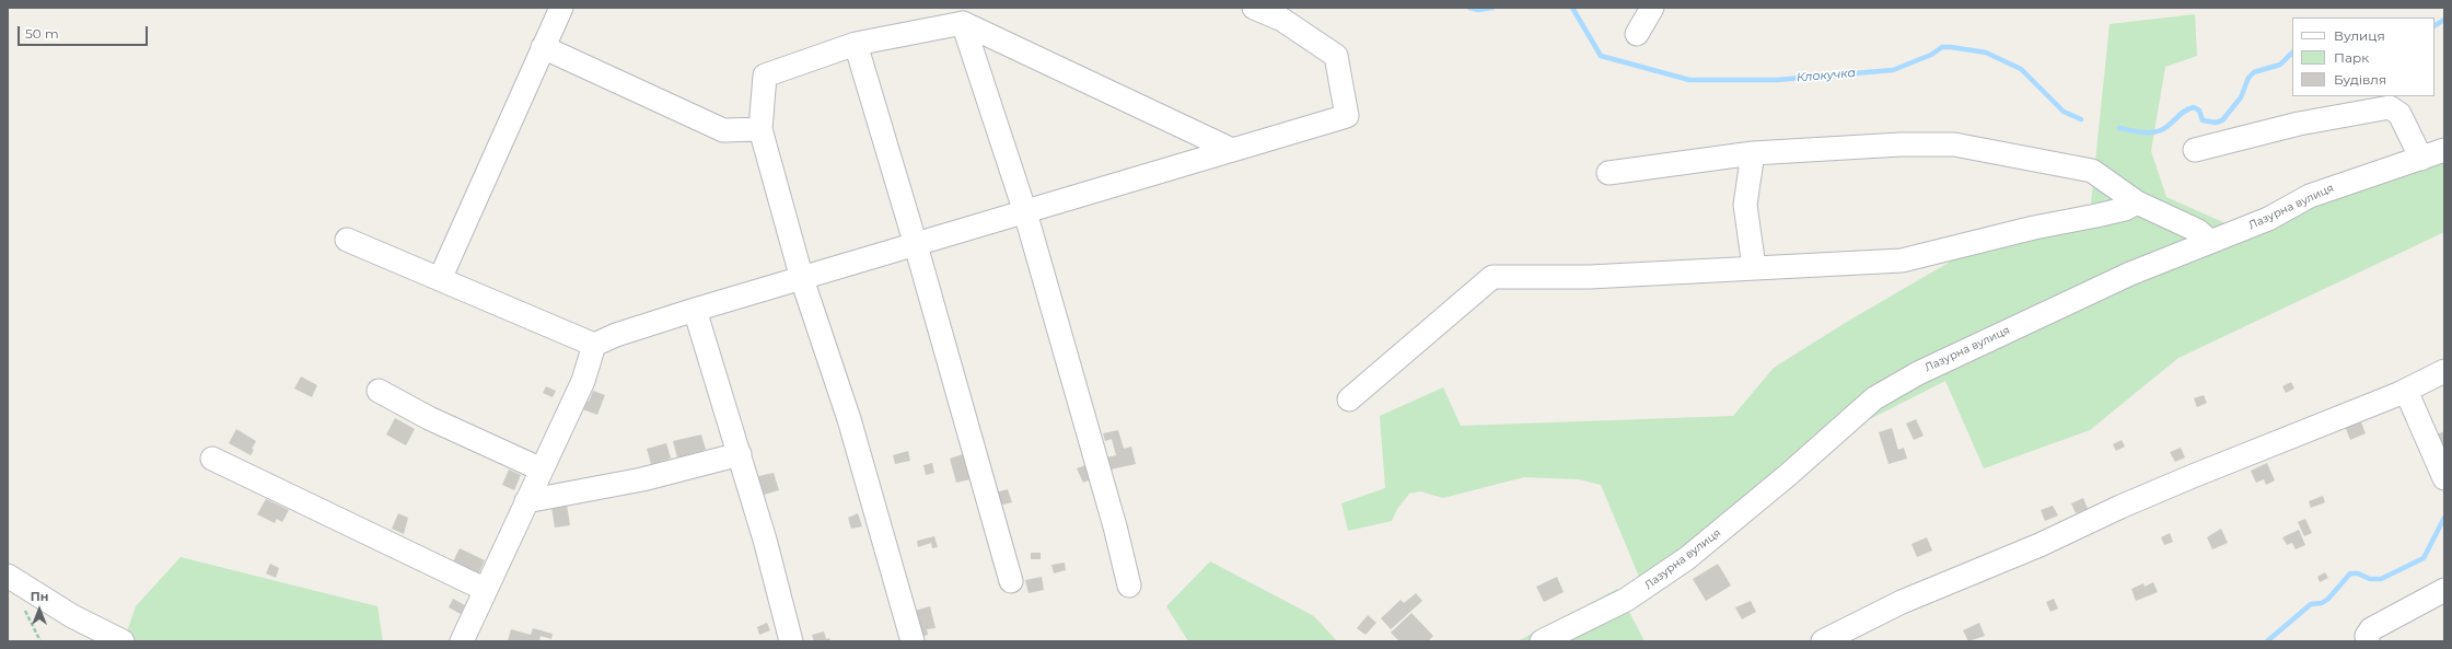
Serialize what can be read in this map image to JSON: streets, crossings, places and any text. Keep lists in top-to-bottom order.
{
  "streets": {
    "street": ["Лазурна вулиця"]
  },
  "water": ["Клокучка"],
  "legend": ["Вулиця", "Парк", "Будівля"],
  "scale_bar": "50 m",
  "north": "top"
}
